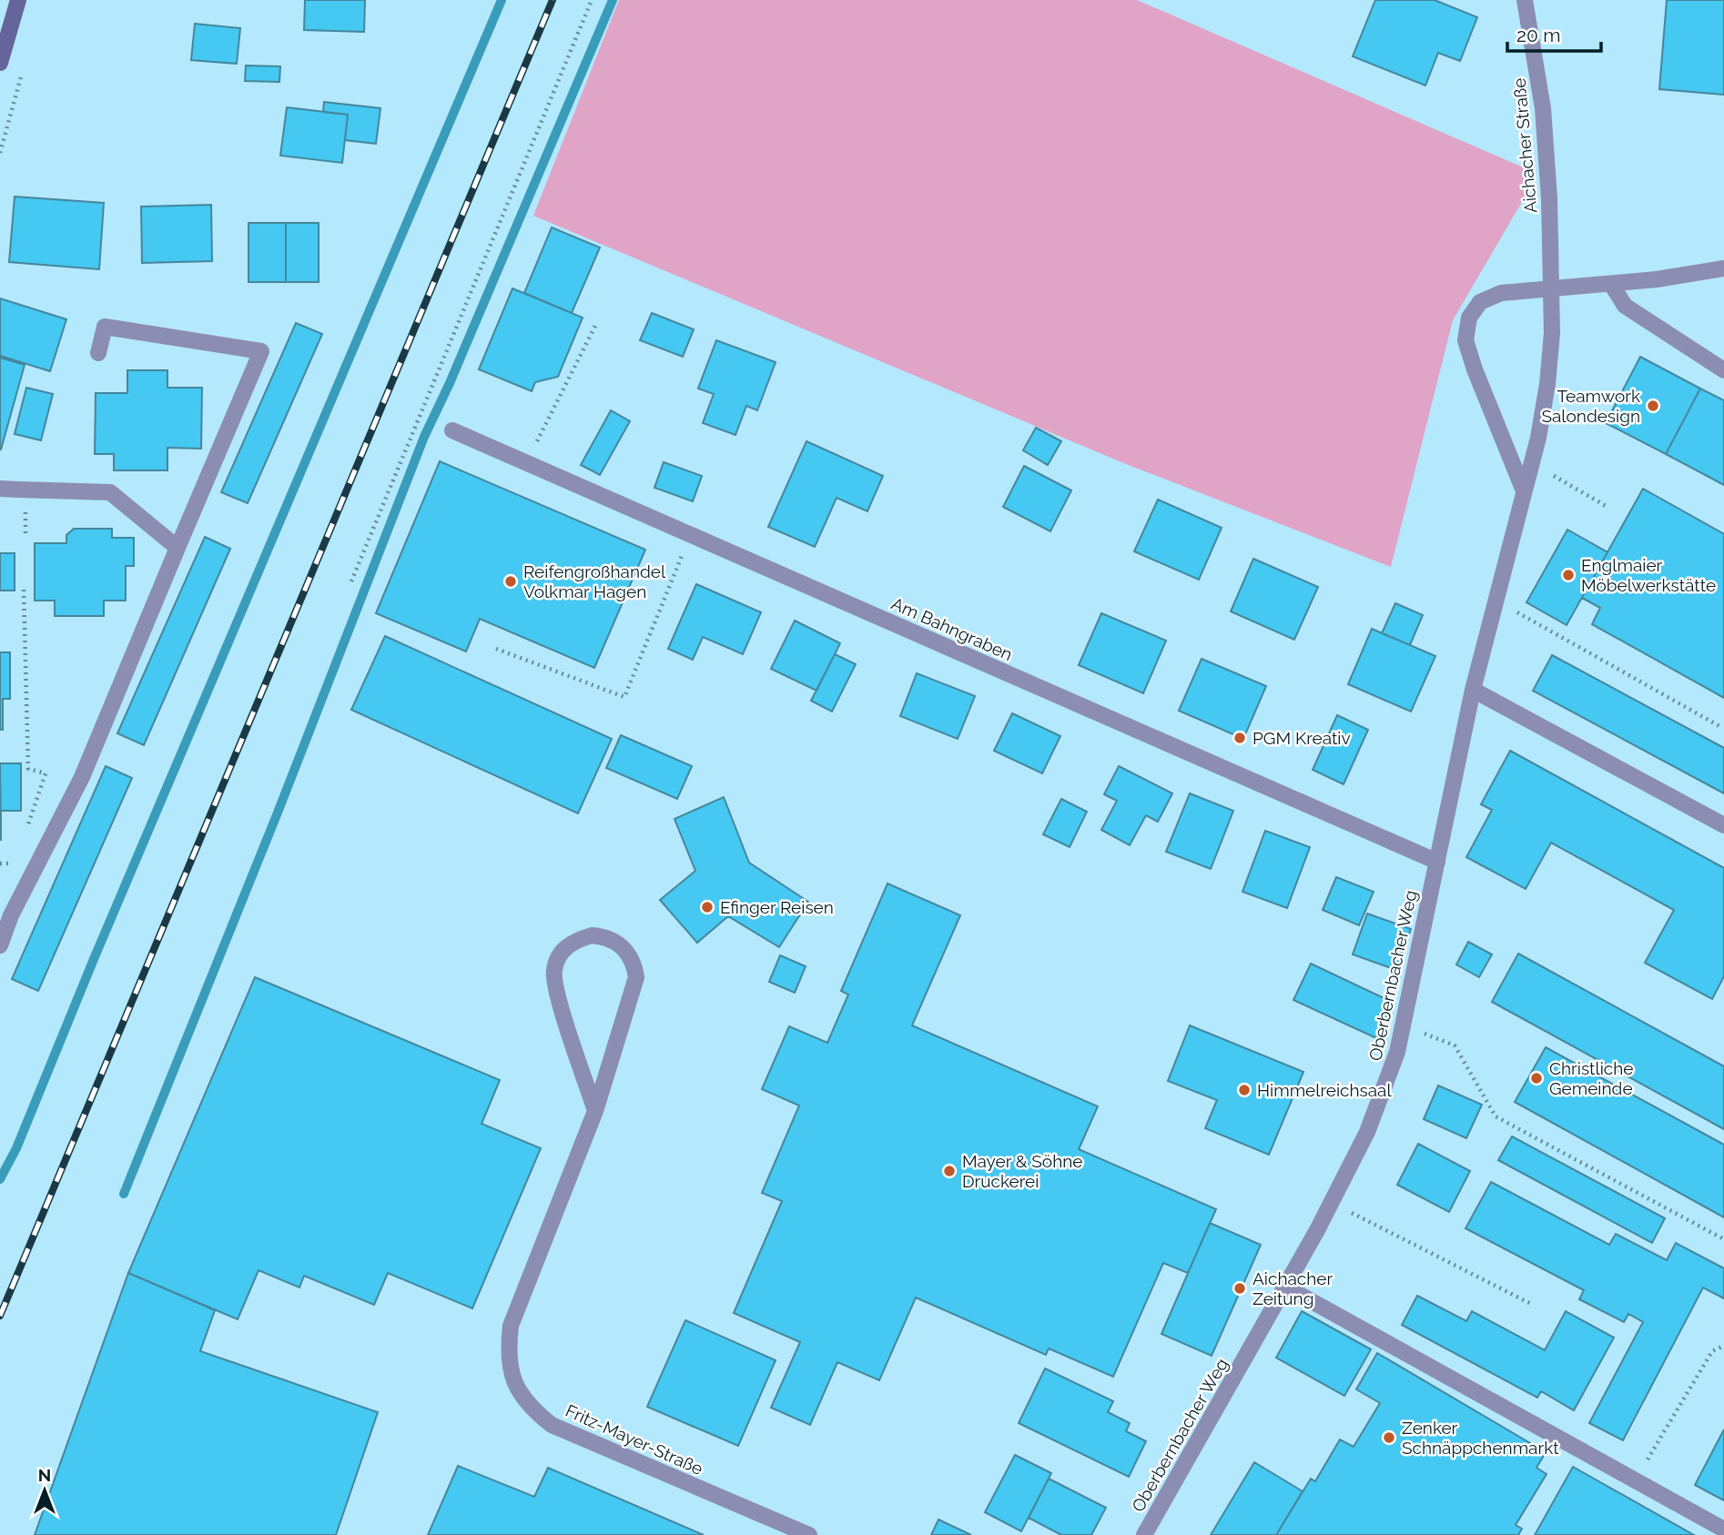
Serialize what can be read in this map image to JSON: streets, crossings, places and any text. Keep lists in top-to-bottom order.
{
  "streets": {
    "street": [
      "Aichacher Straße",
      "Am Bahngraben",
      "Oberbernbacher Weg",
      "Fritz-Mayer-Straße"
    ]
  },
  "crossings": [
    ["Aichacher Straße", "Oberbernbacher Weg"],
    ["Am Bahngraben", "Oberbernbacher Weg"]
  ],
  "places": [
    "Teamwork Salondesign",
    "Englmaier Möbelwerkstätte",
    "Reifengroßhandel Volkmar Hagen",
    "PGM Kreativ",
    "Efinger Reisen",
    "Christliche Gemeinde",
    "Himmelreichsaal",
    "Mayer & Söhne Druckerei",
    "Aichacher Zeitung",
    "Zenker Schnäppchenmarkt"
  ],
  "scale_bar": "20 m",
  "north": "top"
}
